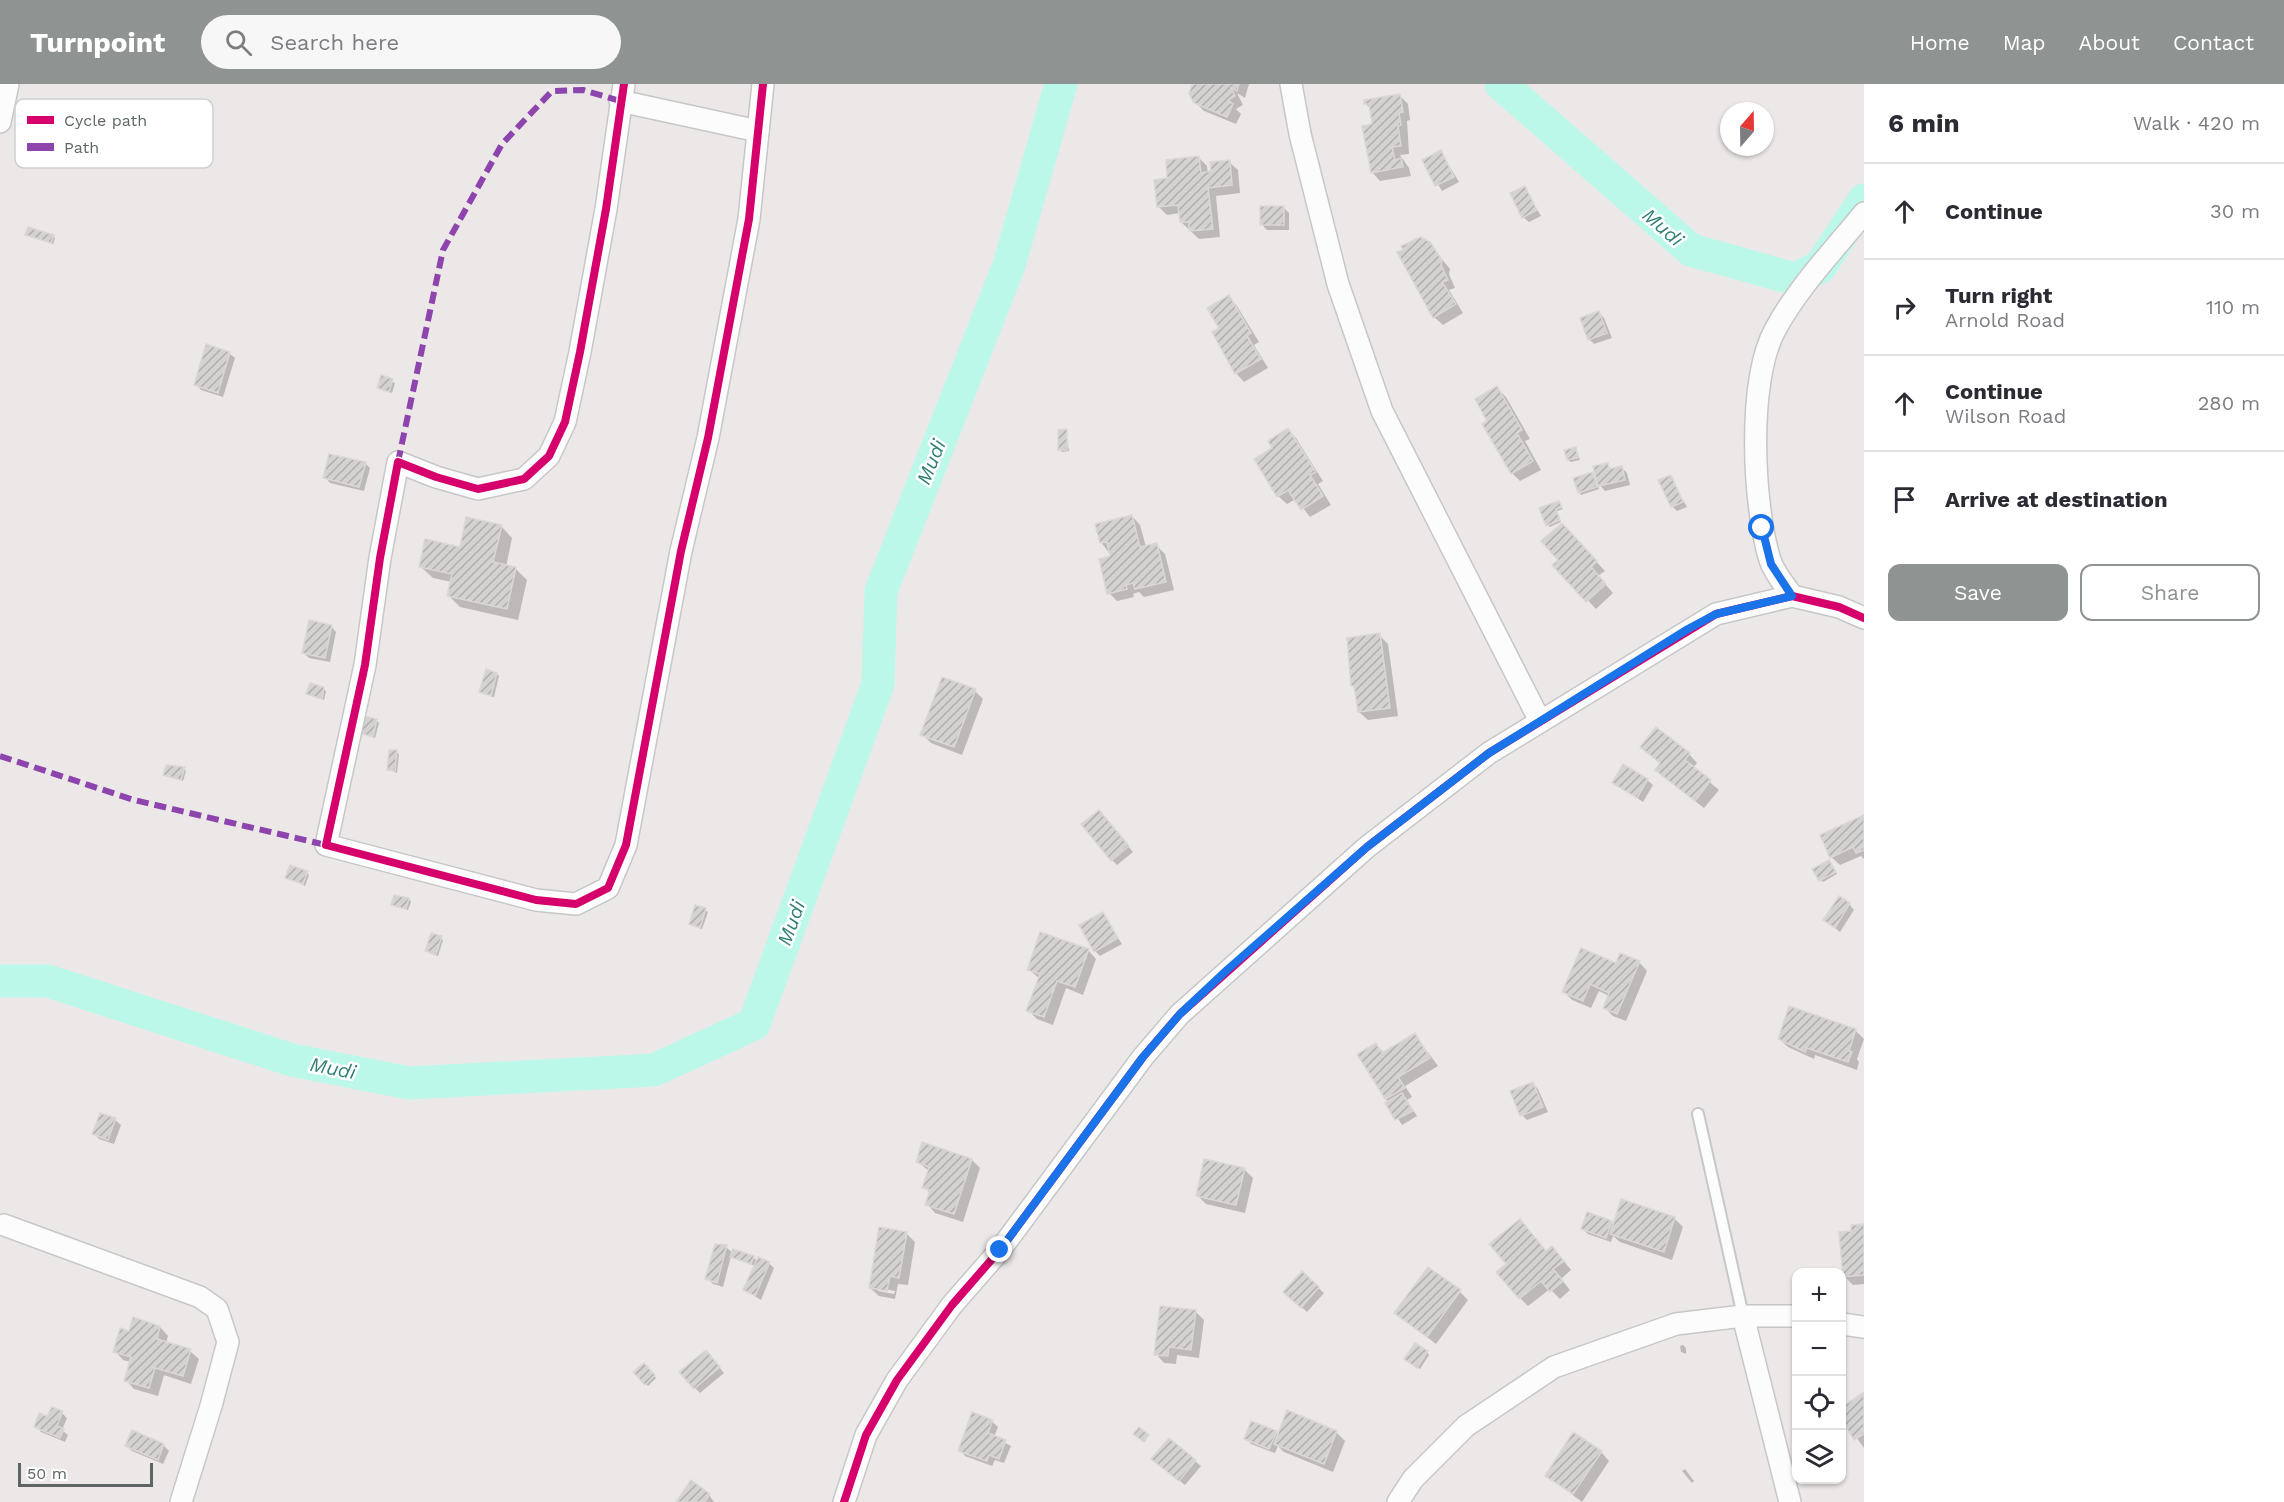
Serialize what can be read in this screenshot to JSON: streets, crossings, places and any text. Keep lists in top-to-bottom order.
{
  "water": ["Mudi"],
  "legend": ["Cycle path", "Path"],
  "scale_bar": "50 m",
  "north": "top",
  "page": {
    "header": "Turnpoint",
    "search": "Search here",
    "nav": [
      "Home",
      "Map",
      "About",
      "Contact"
    ],
    "heading": ["6 min", "Walk · 420 m"],
    "list": [
      ["Continue", "30 m"],
      ["Turn right", "Arnold Road", "110 m"],
      ["Continue", "Wilson Road", "280 m"],
      "Arrive at destination"
    ],
    "buttons": ["Save", "Share"],
    "map_buttons": ["+", "−"],
    "scale": "50 m"
  }
}
